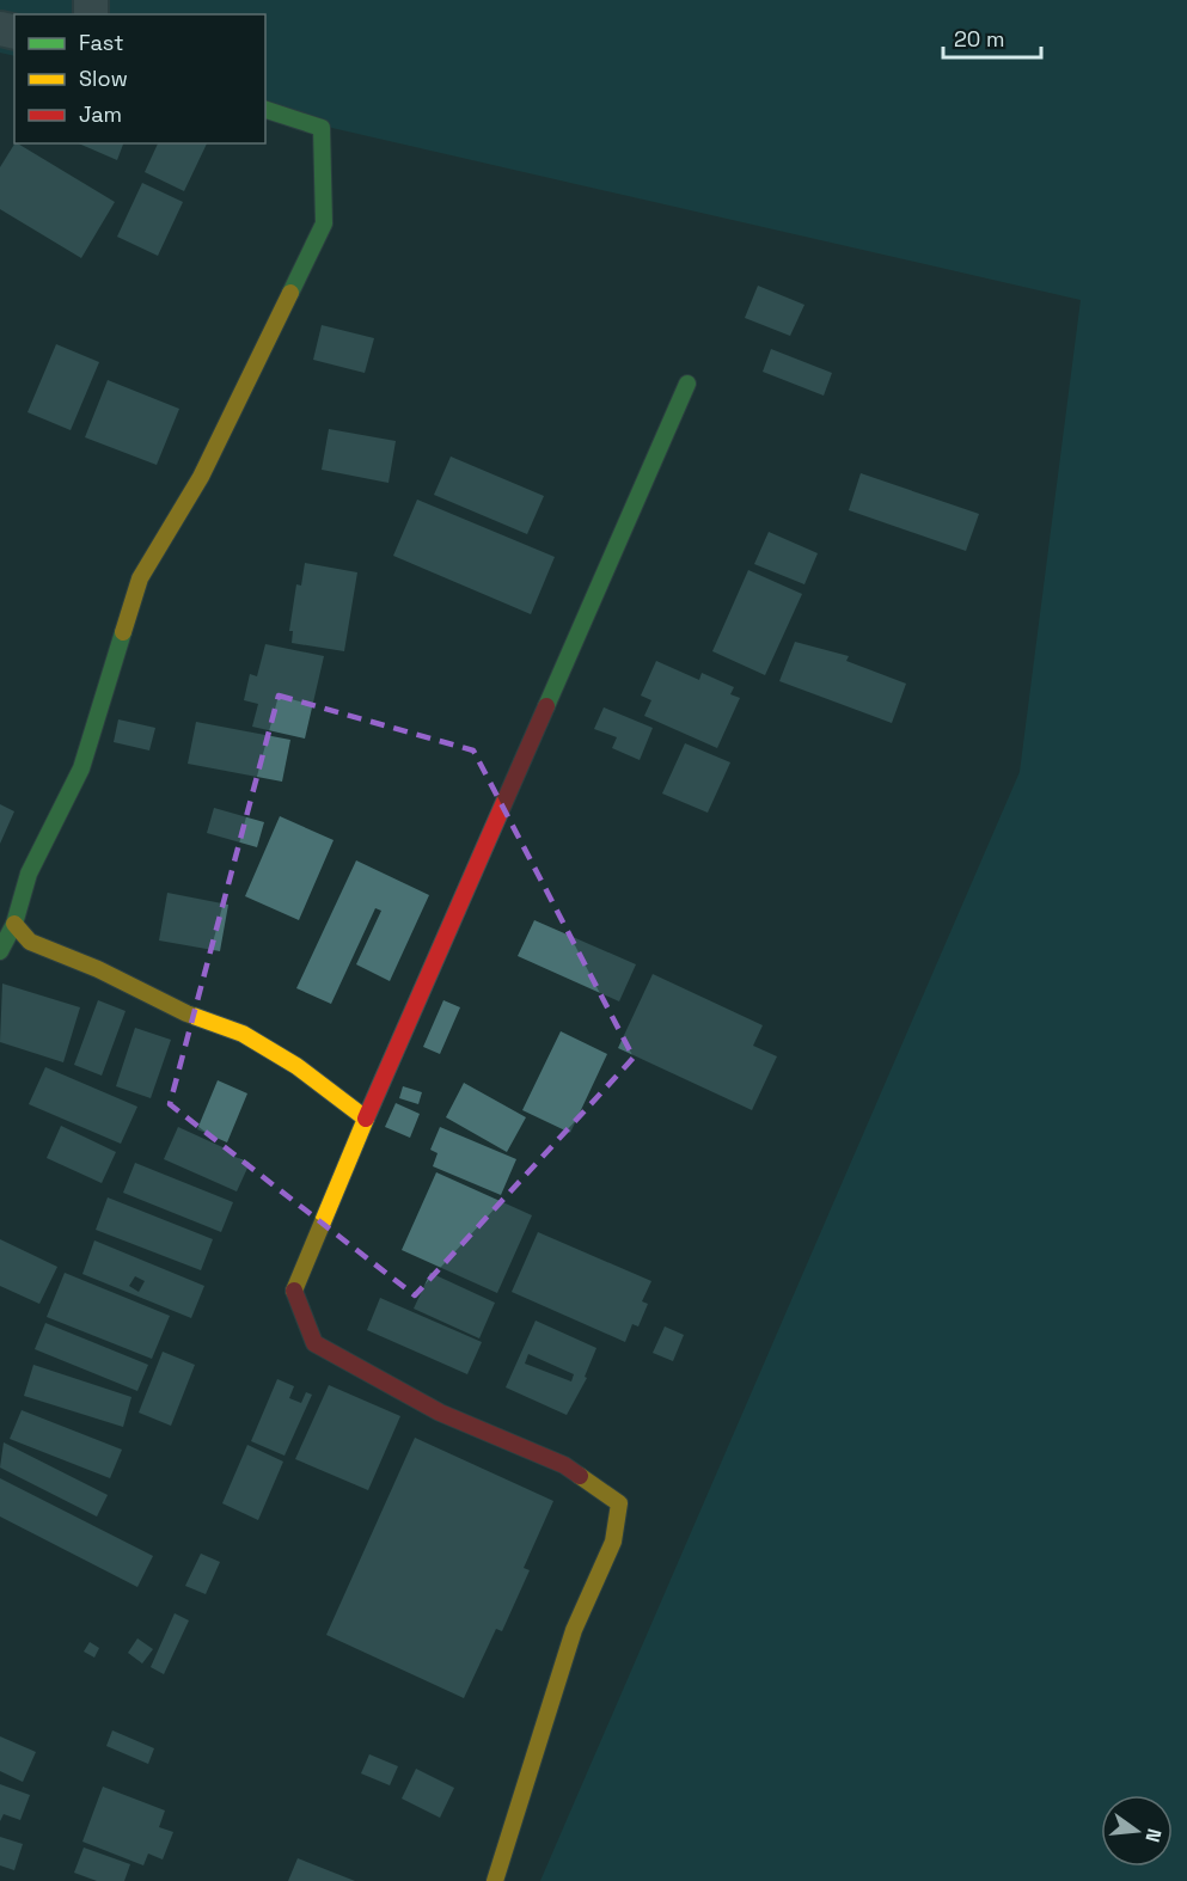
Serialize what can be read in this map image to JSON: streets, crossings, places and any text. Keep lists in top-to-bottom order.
{
  "legend": ["Fast", "Slow", "Jam"],
  "scale_bar": "20 m",
  "north": "right"
}
